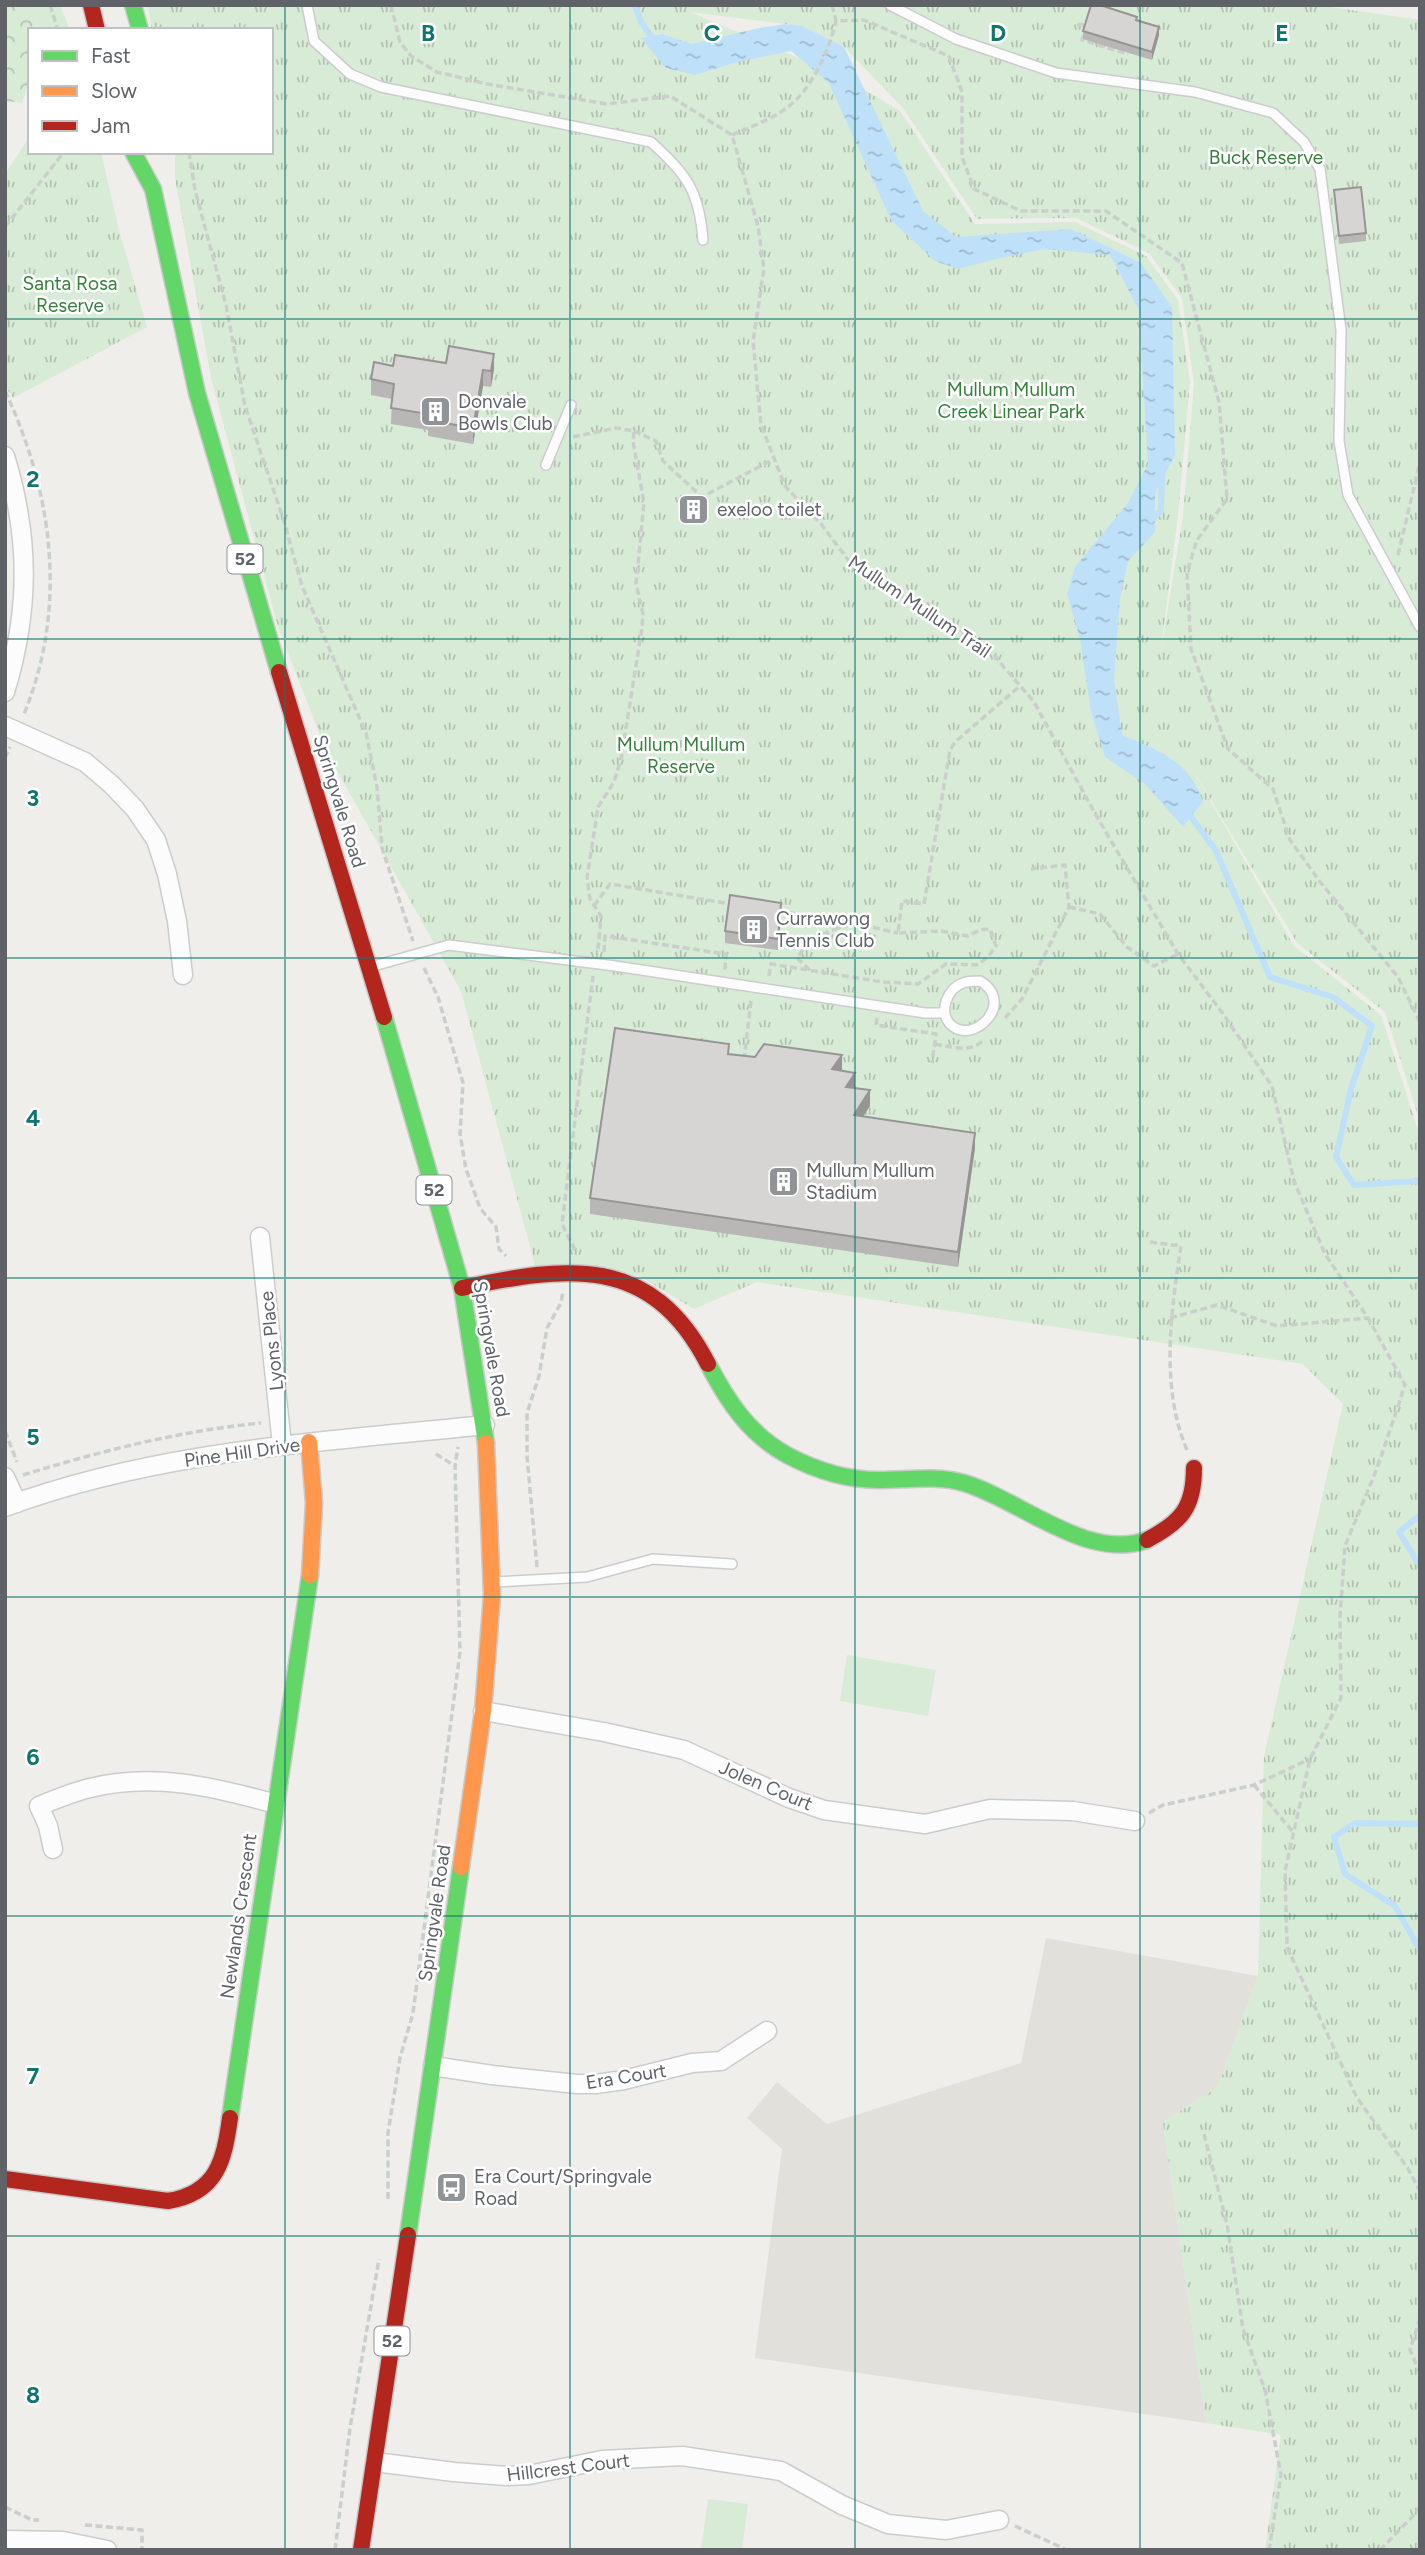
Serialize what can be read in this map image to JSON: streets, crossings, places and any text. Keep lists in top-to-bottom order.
{
  "streets": {
    "main road": ["52", "Springvale Road", "Newlands Crescent"],
    "street": [
      "Lyons Place",
      "Pine Hill Drive",
      "Jolen Court",
      "Era Court",
      "Hillcrest Court"
    ],
    "path": ["Mullum Mullum Trail"]
  },
  "crossings": [
    ["Springvale Road", "Pine Hill Drive"],
    ["Springvale Road", "Jolen Court"],
    ["Springvale Road", "Era Court"],
    ["Springvale Road", "Hillcrest Court"],
    ["Lyons Place", "Pine Hill Drive"],
    ["Pine Hill Drive", "Newlands Crescent"]
  ],
  "parks": [
    "Buck Reserve",
    "Santa Rosa Reserve",
    "Mullum Mullum Creek Linear Park",
    "Mullum Mullum Reserve"
  ],
  "places": {
    "building": [
      "Donvale Bowls Club",
      "exeloo toilet",
      "Currawong Tennis Club",
      "Mullum Mullum Stadium"
    ],
    "bus stop": ["Era Court/Springvale Road"]
  },
  "legend": ["Fast", "Slow", "Jam"],
  "grid": {
    "columns": [
      "B",
      "C",
      "D",
      "E"
    ],
    "rows": [
      "2",
      "3",
      "4",
      "5",
      "6",
      "7",
      "8"
    ]
  }
}
